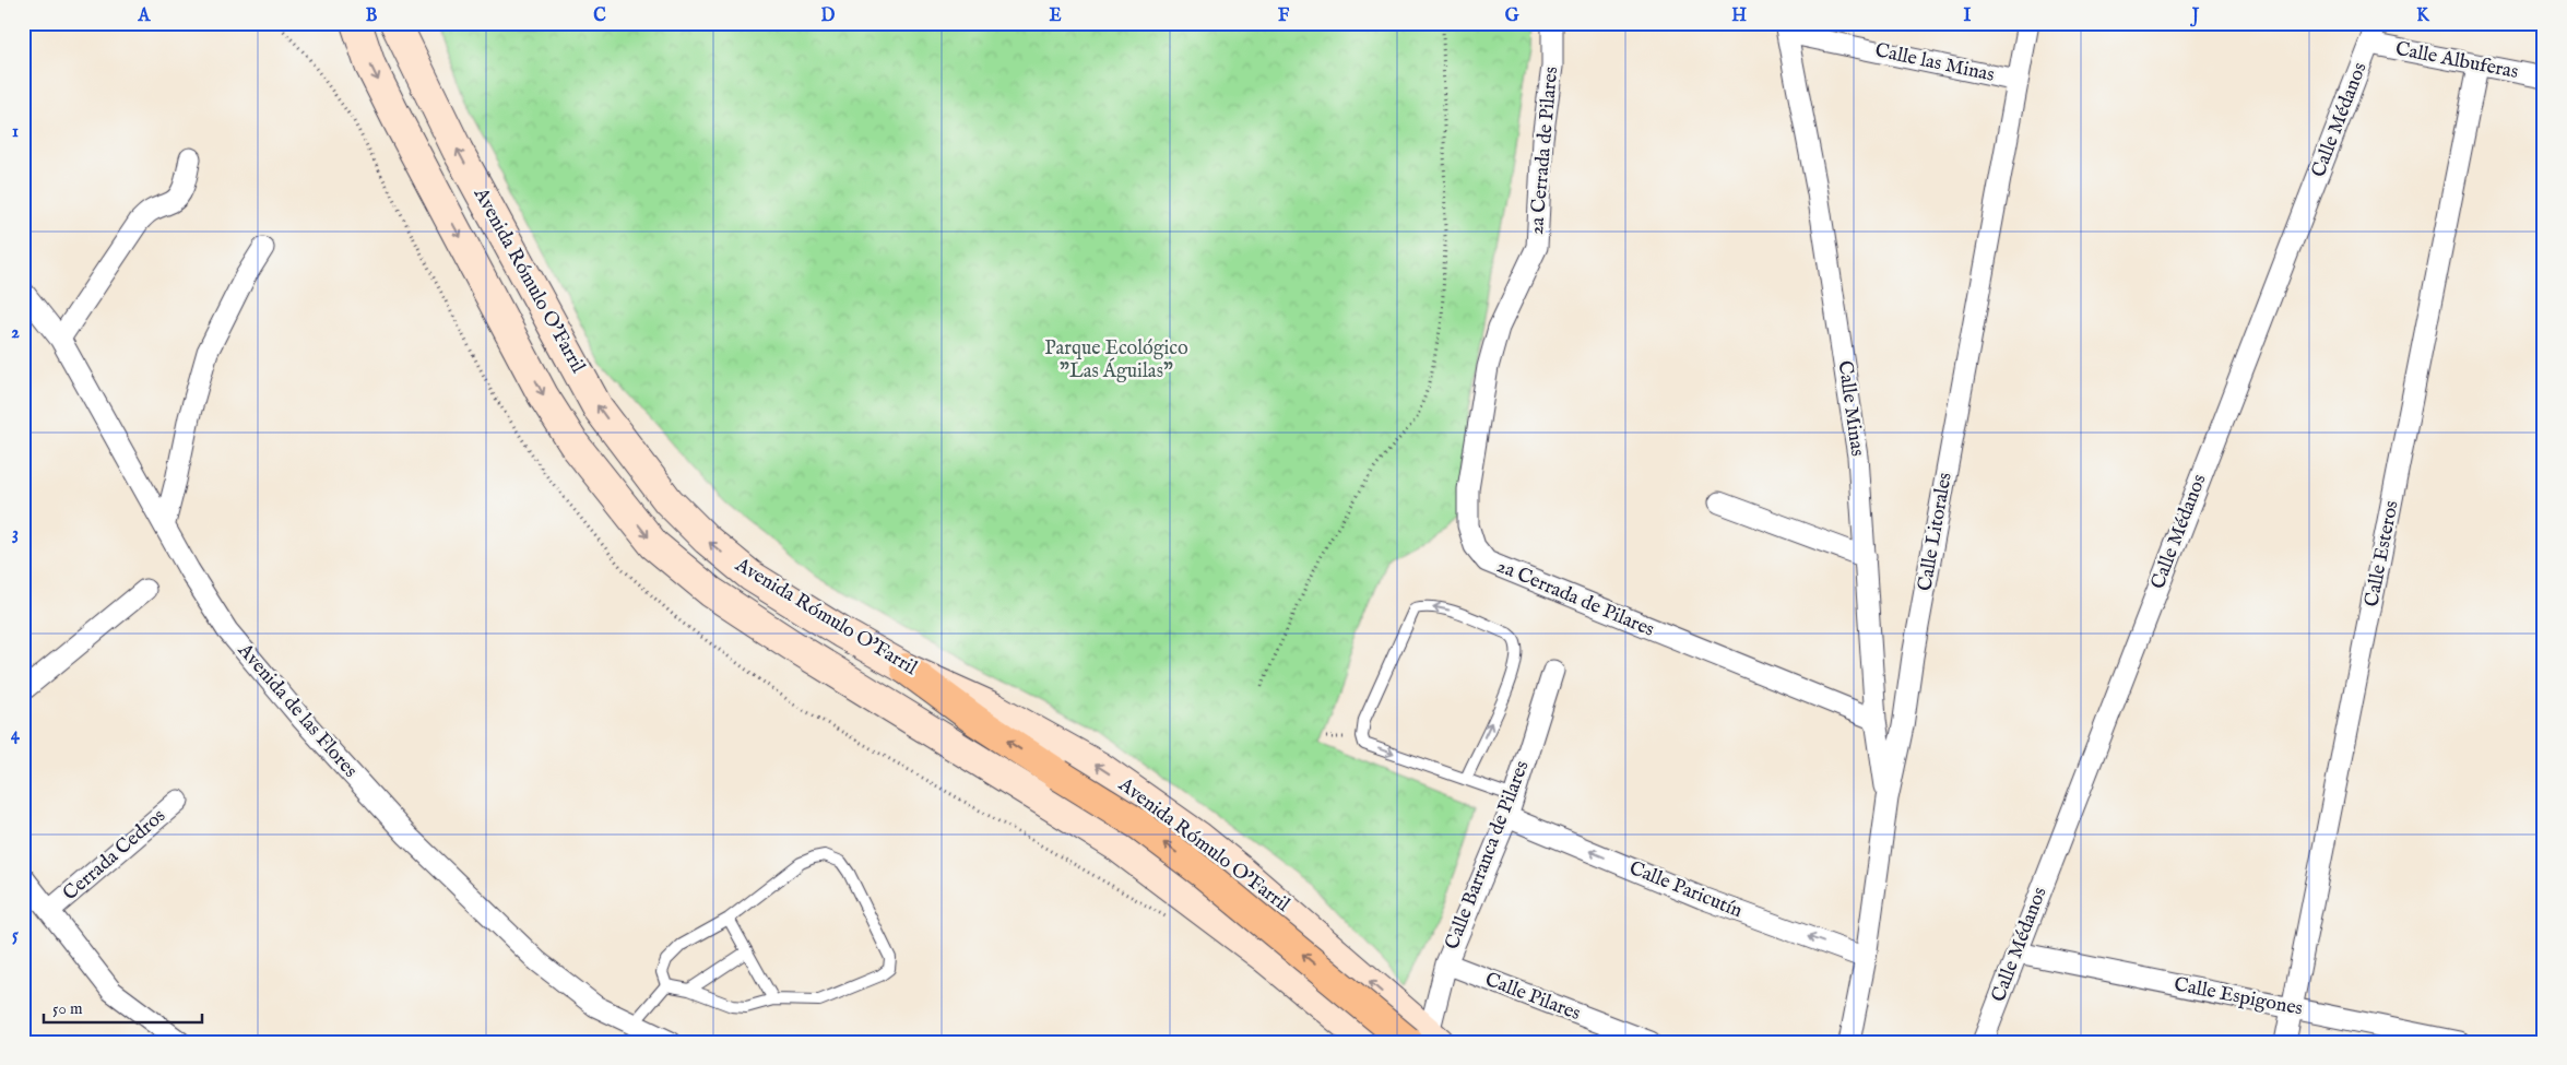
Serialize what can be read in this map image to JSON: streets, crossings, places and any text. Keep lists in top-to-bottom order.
{
  "streets": {
    "main road": ["Avenida Rómulo O'Farril"],
    "street": [
      "Calle Albuferas",
      "Calle las Minas",
      "Calle Médanos",
      "2a Cerrada de Pilares",
      "Calle Minas",
      "Calle Litorales",
      "Calle Esteros",
      "Avenida de las Flores",
      "Cerrada Cedros",
      "Calle Barranca de Pilares",
      "Calle Paricutín",
      "Calle Pilares",
      "Calle Espigones"
    ]
  },
  "crossings": [
    ["Calle Albuferas", "Calle Médanos"],
    ["Calle Albuferas", "Calle Esteros"],
    ["Calle las Minas", "Calle Minas"],
    ["Calle las Minas", "Calle Litorales"],
    ["Calle Médanos", "Calle Espigones"],
    ["2a Cerrada de Pilares", "Calle Minas"],
    ["Avenida Rómulo O'Farril", "Calle Barranca de Pilares"],
    ["Calle Minas", "Calle Litorales"],
    ["Calle Litorales", "Calle Paricutín"],
    ["Calle Esteros", "Calle Espigones"],
    ["Calle Barranca de Pilares", "Calle Paricutín"],
    ["Calle Barranca de Pilares", "Calle Pilares"]
  ],
  "one_way": ["Calle Paricutín"],
  "parks": ["Parque Ecológico \"Las Águilas\""],
  "scale_bar": "50 m",
  "grid": {
    "columns": [
      "A",
      "B",
      "C",
      "D",
      "E",
      "F",
      "G",
      "H",
      "I",
      "J",
      "K"
    ],
    "rows": [
      "1",
      "2",
      "3",
      "4",
      "5"
    ]
  }
}
